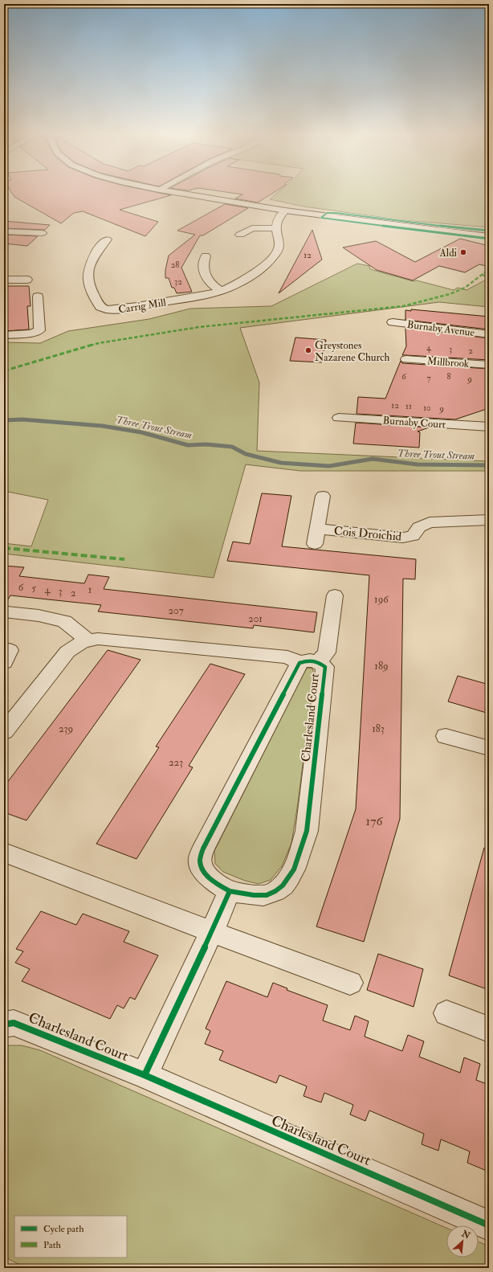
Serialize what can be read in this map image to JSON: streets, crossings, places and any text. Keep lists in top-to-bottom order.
{
  "streets": {
    "street": [
      "Carrig Mill",
      "Burnaby Avenue",
      "Millbrook",
      "Burnaby Court",
      "Cois Droichid",
      "Charlesland Court"
    ]
  },
  "water": ["Three Trout Stream"],
  "places": ["Aldi", "Greystones Nazarene Church"],
  "house_numbers": [
    "12",
    "28",
    "32",
    "4",
    "3",
    "2",
    "6",
    "8",
    "7",
    "9",
    "12",
    "11",
    "10",
    "9",
    "6",
    "5",
    "4",
    "1",
    "3",
    "2",
    "196",
    "207",
    "201",
    "189",
    "239",
    "183",
    "223",
    "176"
  ],
  "legend": ["Cycle path", "Path"],
  "north": "top right"
}
